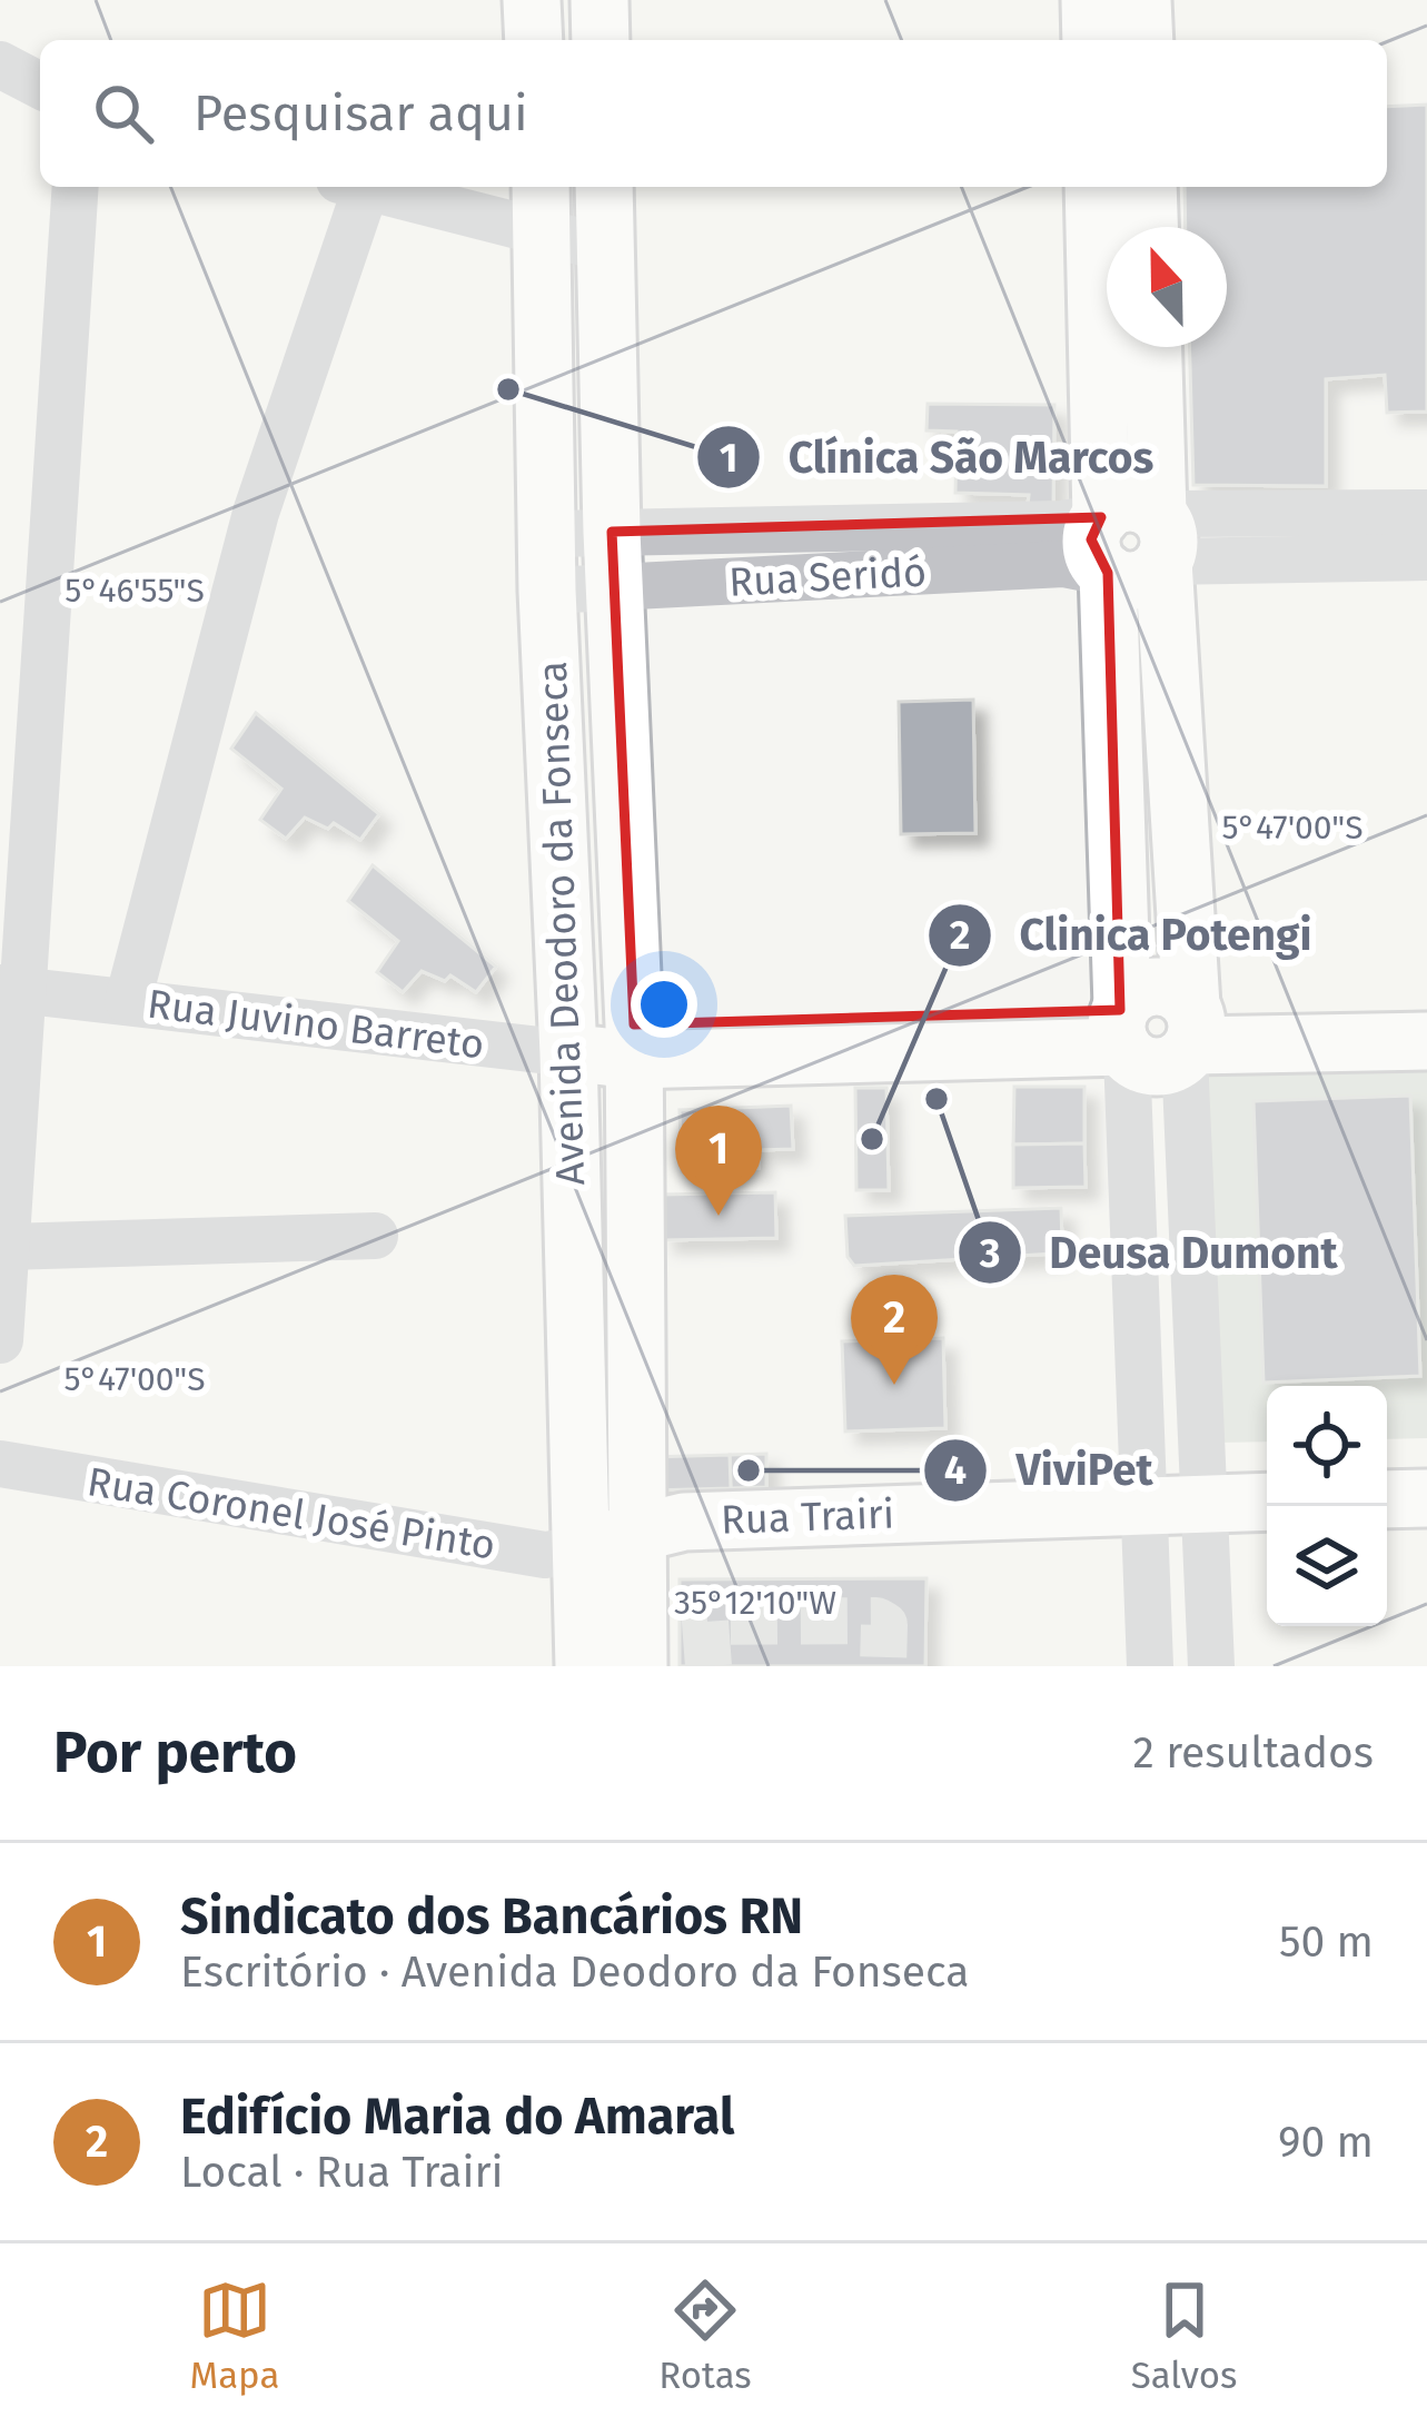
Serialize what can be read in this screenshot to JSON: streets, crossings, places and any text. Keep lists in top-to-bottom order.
{
  "streets": {
    "main road": ["Avenida Deodoro da Fonseca", "Rua Juvino Barreto", "Rua Trairi"],
    "street": ["Rua Seridó", "Rua Coronel José Pinto"]
  },
  "crossings": [
    ["Rua Seridó", "Avenida Deodoro da Fonseca"],
    ["Avenida Deodoro da Fonseca", "Rua Juvino Barreto"],
    ["Avenida Deodoro da Fonseca", "Rua Coronel José Pinto"],
    ["Avenida Deodoro da Fonseca", "Rua Trairi"],
    ["Rua Coronel José Pinto", "Rua Trairi"]
  ],
  "places": [
    "Clínica São Marcos",
    "Deusa Dumont",
    "Clinica Potengi",
    "ViviPet"
  ],
  "north": "top",
  "page": {
    "search": "Pesquisar aqui",
    "pins": ["1", "2"],
    "heading": ["Por perto", "2 resultados"],
    "list": [
      {
        "mark": "1",
        "name": "Sindicato dos Bancários RN",
        "note": "Escritório · Avenida Deodoro da Fonseca",
        "value": "50 m"
      },
      {
        "mark": "2",
        "name": "Edifício Maria do Amaral",
        "note": "Local · Rua Trairi",
        "value": "90 m"
      }
    ],
    "nav": ["Mapa", "Rotas", "Salvos"]
  },
  "coordinates": ["5°46'55\"S", "5°47'00\"S", "35°12'10\"W"]
}
